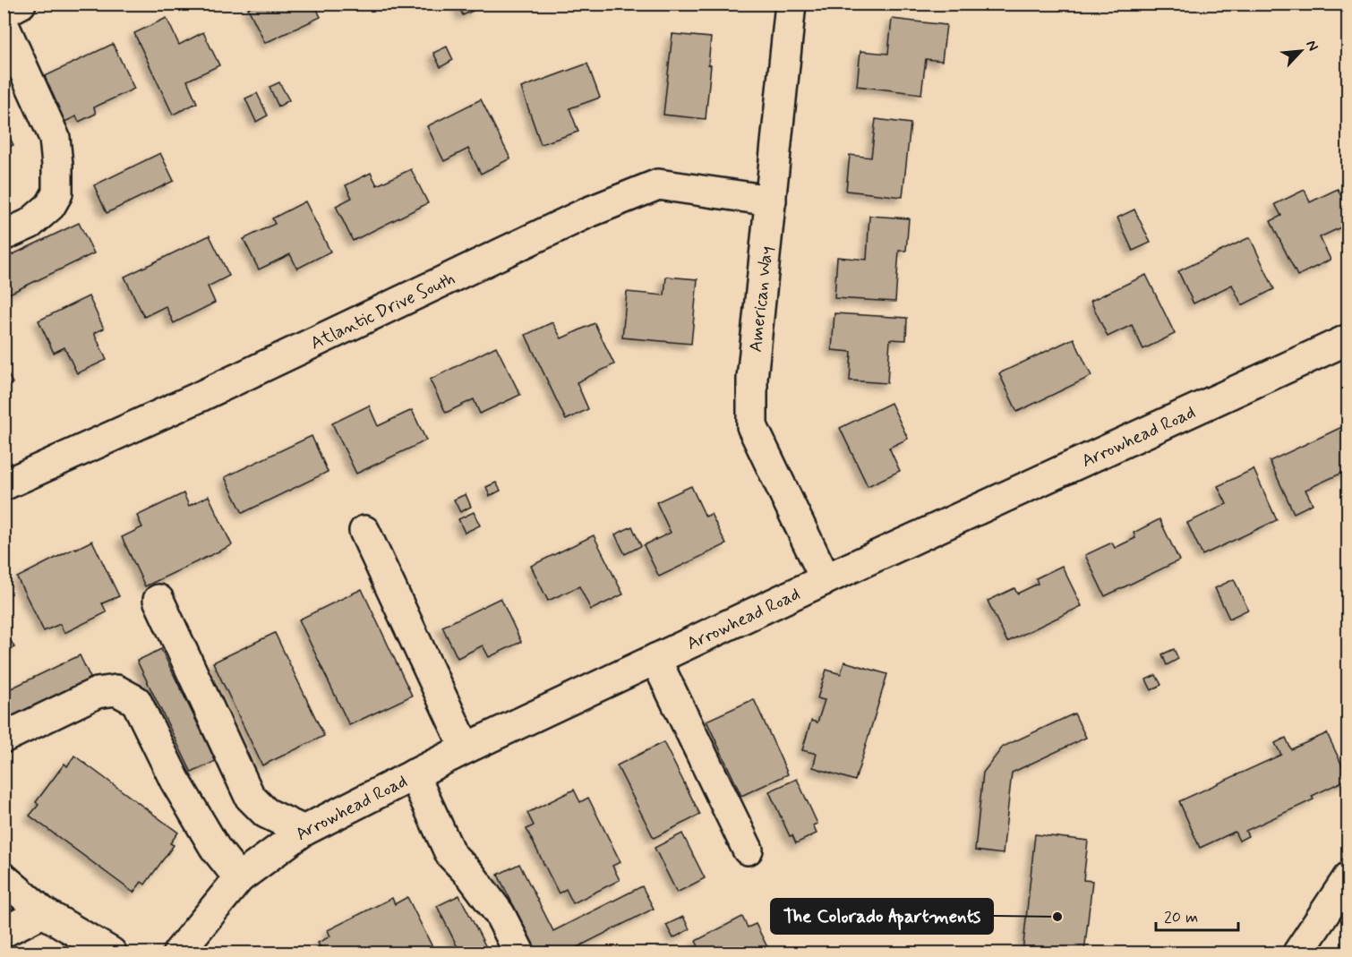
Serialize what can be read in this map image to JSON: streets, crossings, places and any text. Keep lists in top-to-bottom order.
{
  "streets": {
    "street": ["American Way", "Atlantic Drive South", "Arrowhead Road"]
  },
  "crossings": [
    ["American Way", "Atlantic Drive South"],
    ["American Way", "Arrowhead Road"]
  ],
  "places": ["The Colorado Apartments"],
  "scale_bar": "20 m",
  "north": "top right"
}
